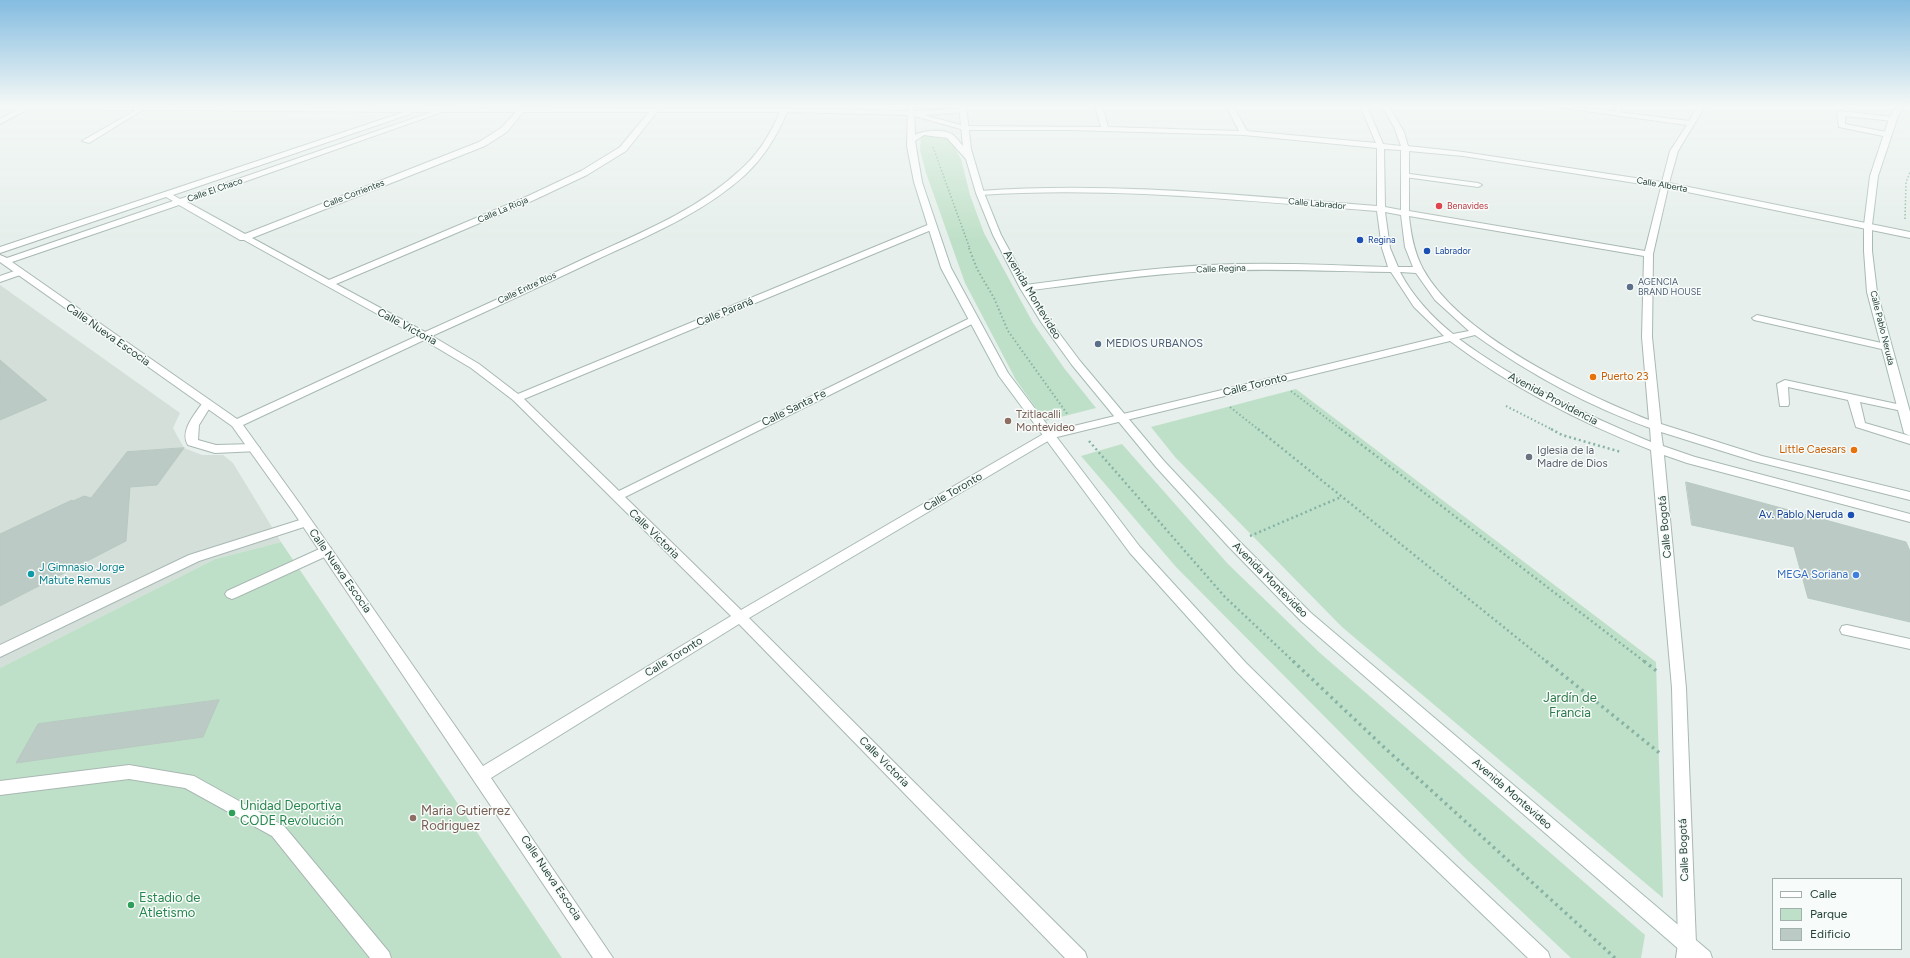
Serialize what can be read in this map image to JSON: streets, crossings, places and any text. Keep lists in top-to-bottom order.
{
  "streets": {
    "street": [
      "Calle Alberta",
      "Calle El Chaco",
      "Calle Corrientes",
      "Calle Labrador",
      "Calle La Rioja",
      "Calle Regina",
      "Calle Entre Ríos",
      "Avenida Montevideo",
      "Calle Paraná",
      "Calle Victoria",
      "Calle Pablo Neruda",
      "Calle Nueva Escocia",
      "Calle Toronto",
      "Avenida Providencia",
      "Calle Santa Fe",
      "Calle Bogotá"
    ]
  },
  "crossings": [
    ["Calle Alberta", "Calle Pablo Neruda"],
    ["Calle Alberta", "Calle Bogotá"],
    ["Calle El Chaco", "Calle Victoria"],
    ["Calle El Chaco", "Calle Nueva Escocia"],
    ["Calle Corrientes", "Calle Victoria"],
    ["Calle Labrador", "Avenida Montevideo"],
    ["Calle Labrador", "Avenida Providencia"],
    ["Calle Labrador", "Calle Bogotá"],
    ["Calle La Rioja", "Calle Victoria"],
    ["Calle Regina", "Avenida Montevideo"],
    ["Calle Regina", "Avenida Providencia"],
    ["Calle Entre Ríos", "Calle Victoria"],
    ["Calle Entre Ríos", "Calle Nueva Escocia"],
    ["Avenida Montevideo", "Calle Toronto"],
    ["Avenida Montevideo", "Calle Bogotá"],
    ["Calle Paraná", "Calle Victoria"],
    ["Calle Victoria", "Calle Toronto"],
    ["Calle Victoria", "Calle Santa Fe"],
    ["Calle Nueva Escocia", "Calle Toronto"],
    ["Calle Toronto", "Avenida Providencia"],
    ["Avenida Providencia", "Calle Bogotá"]
  ],
  "parks": ["Jardín de Francia"],
  "places": [
    "Benavides",
    "Regina",
    "Labrador",
    "AGENCIA BRAND HOUSE",
    "MEDIOS URBANOS",
    "Puerto 23",
    "Tzitlacalli Montevideo",
    "Little Caesars",
    "Iglesia de la Madre de Dios",
    "Av. Pablo Neruda",
    "J Gimnasio Jorge Matute Remus",
    "MEGA Soriana",
    "Unidad Deportiva CODE Revolución",
    "Maria Gutierrez Rodriguez",
    "Estadio de Atletismo"
  ],
  "legend": ["Calle", "Parque", "Edificio"]
}
